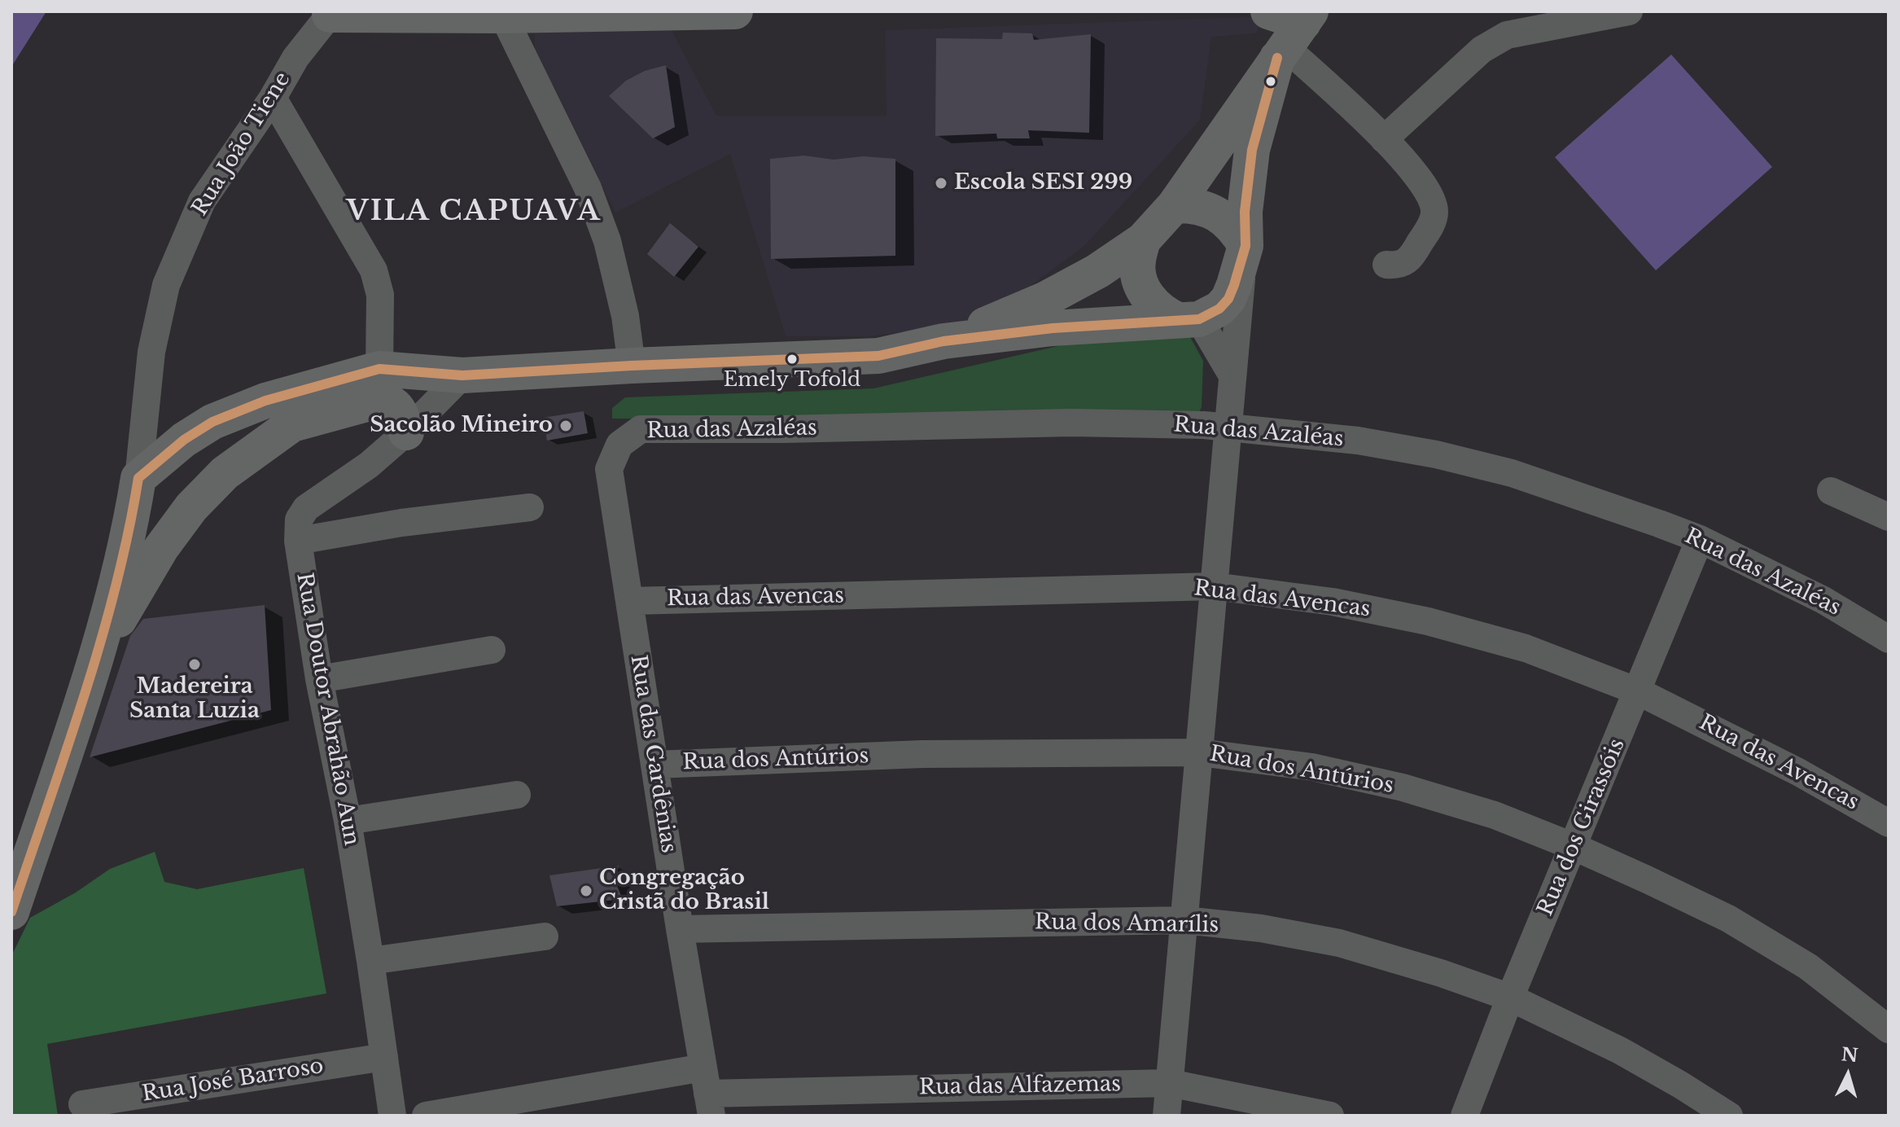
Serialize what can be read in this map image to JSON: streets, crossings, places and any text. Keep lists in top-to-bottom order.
{
  "streets": {
    "street": [
      "Rua João Tiene",
      "Rua das Azaléas",
      "Rua das Avencas",
      "Rua Doutor Abrahão Aun",
      "Rua das Gardênias",
      "Rua dos Antúrios",
      "Rua dos Girassóis",
      "Rua dos Amarílis",
      "Rua José Barroso",
      "Rua das Alfazemas"
    ]
  },
  "crossings": [
    ["Rua das Azaléas", "Rua das Gardênias"],
    ["Rua das Azaléas", "Rua dos Girassóis"],
    ["Rua das Avencas", "Rua das Gardênias"],
    ["Rua das Avencas", "Rua dos Girassóis"],
    ["Rua Doutor Abrahão Aun", "Rua José Barroso"],
    ["Rua das Gardênias", "Rua dos Antúrios"],
    ["Rua das Gardênias", "Rua dos Amarílis"],
    ["Rua das Gardênias", "Rua das Alfazemas"],
    ["Rua dos Antúrios", "Rua dos Girassóis"],
    ["Rua dos Girassóis", "Rua dos Amarílis"]
  ],
  "districts": ["VILA CAPUAVA"],
  "places": [
    "Escola SESI 299",
    "Emely Tofold",
    "Sacolão Mineiro",
    "Madereira Santa Luzia",
    "Congregação Cristã do Brasil"
  ],
  "north": "top"
}
